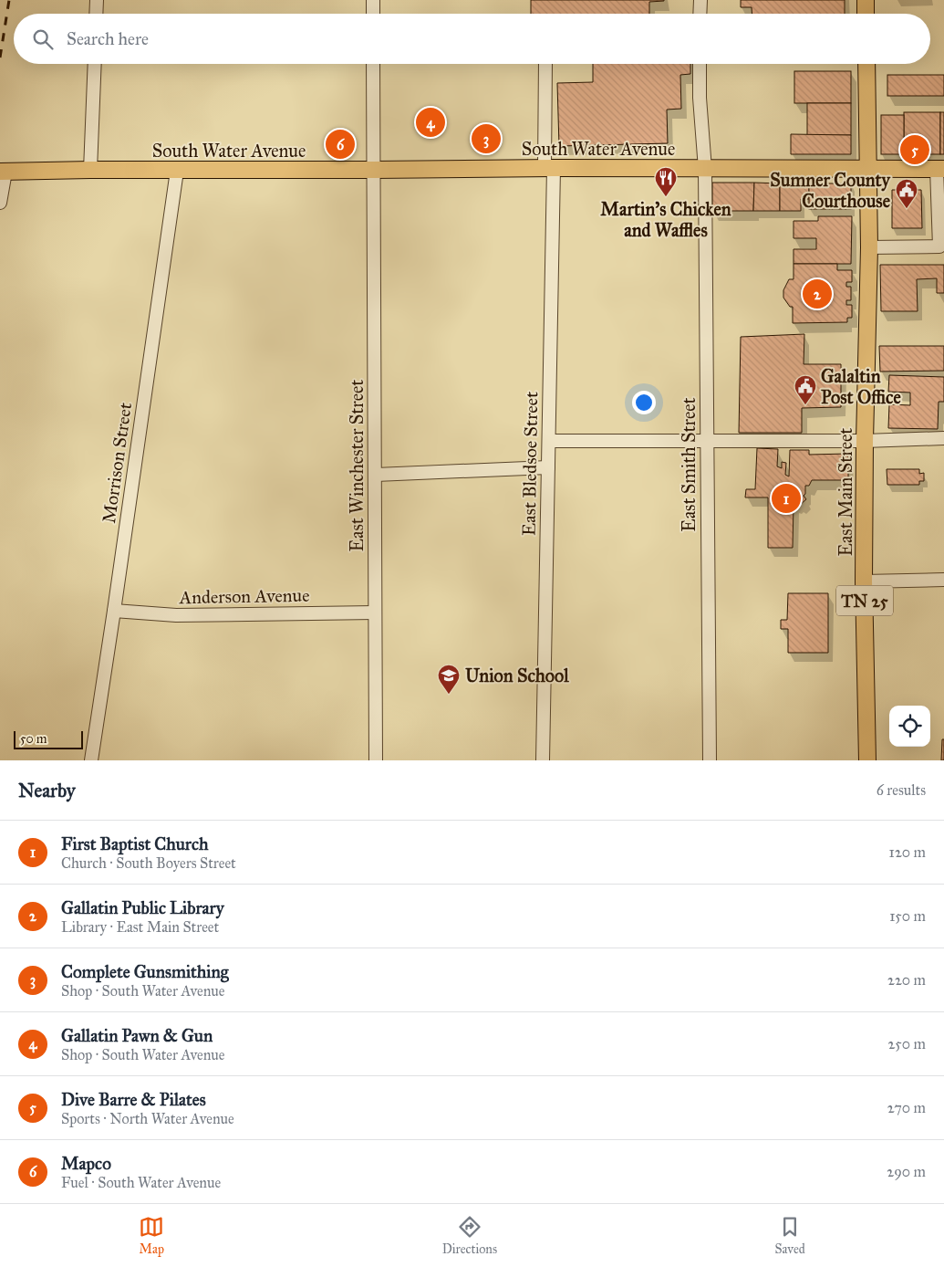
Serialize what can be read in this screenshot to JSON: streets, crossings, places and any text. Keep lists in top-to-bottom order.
{
  "streets": {
    "main road": ["South Water Avenue", "East Main Street", "TN 25"],
    "street": [
      "Morrison Street",
      "East Bledsoe Street",
      "East Smith Street",
      "East Winchester Street",
      "Anderson Avenue"
    ]
  },
  "crossings": [
    ["South Water Avenue", "Morrison Street"],
    ["South Water Avenue", "East Bledsoe Street"],
    ["South Water Avenue", "East Smith Street"],
    ["South Water Avenue", "East Winchester Street"],
    ["South Water Avenue", "East Main Street"],
    ["South Water Avenue", "TN 25"],
    ["Morrison Street", "Anderson Avenue"],
    ["East Winchester Street", "Anderson Avenue"],
    ["East Main Street", "TN 25"]
  ],
  "places": {
    "restaurant": ["Martin's Chicken and Waffles"],
    "public building": ["Sumner County Courthouse", "Galaltin Post Office"],
    "school or university": ["Union School"]
  },
  "scale_bar": "50 m",
  "page": {
    "search": "Search here",
    "pins": [
      "4",
      "3",
      "6",
      "5",
      "2",
      "1"
    ],
    "scale": "50 m",
    "heading": ["Nearby", "6 results"],
    "list": [
      {
        "mark": "1",
        "name": "First Baptist Church",
        "note": "Church · South Boyers Street",
        "value": "120 m"
      },
      {
        "mark": "2",
        "name": "Gallatin Public Library",
        "note": "Library · East Main Street",
        "value": "150 m"
      },
      {
        "mark": "3",
        "name": "Complete Gunsmithing",
        "note": "Shop · South Water Avenue",
        "value": "220 m"
      },
      {
        "mark": "4",
        "name": "Gallatin Pawn & Gun",
        "note": "Shop · South Water Avenue",
        "value": "250 m"
      },
      {
        "mark": "5",
        "name": "Dive Barre & Pilates",
        "note": "Sports · North Water Avenue",
        "value": "270 m"
      },
      {
        "mark": "6",
        "name": "Mapco",
        "note": "Fuel · South Water Avenue",
        "value": "290 m"
      }
    ],
    "nav": ["Map", "Directions", "Saved"]
  }
}
